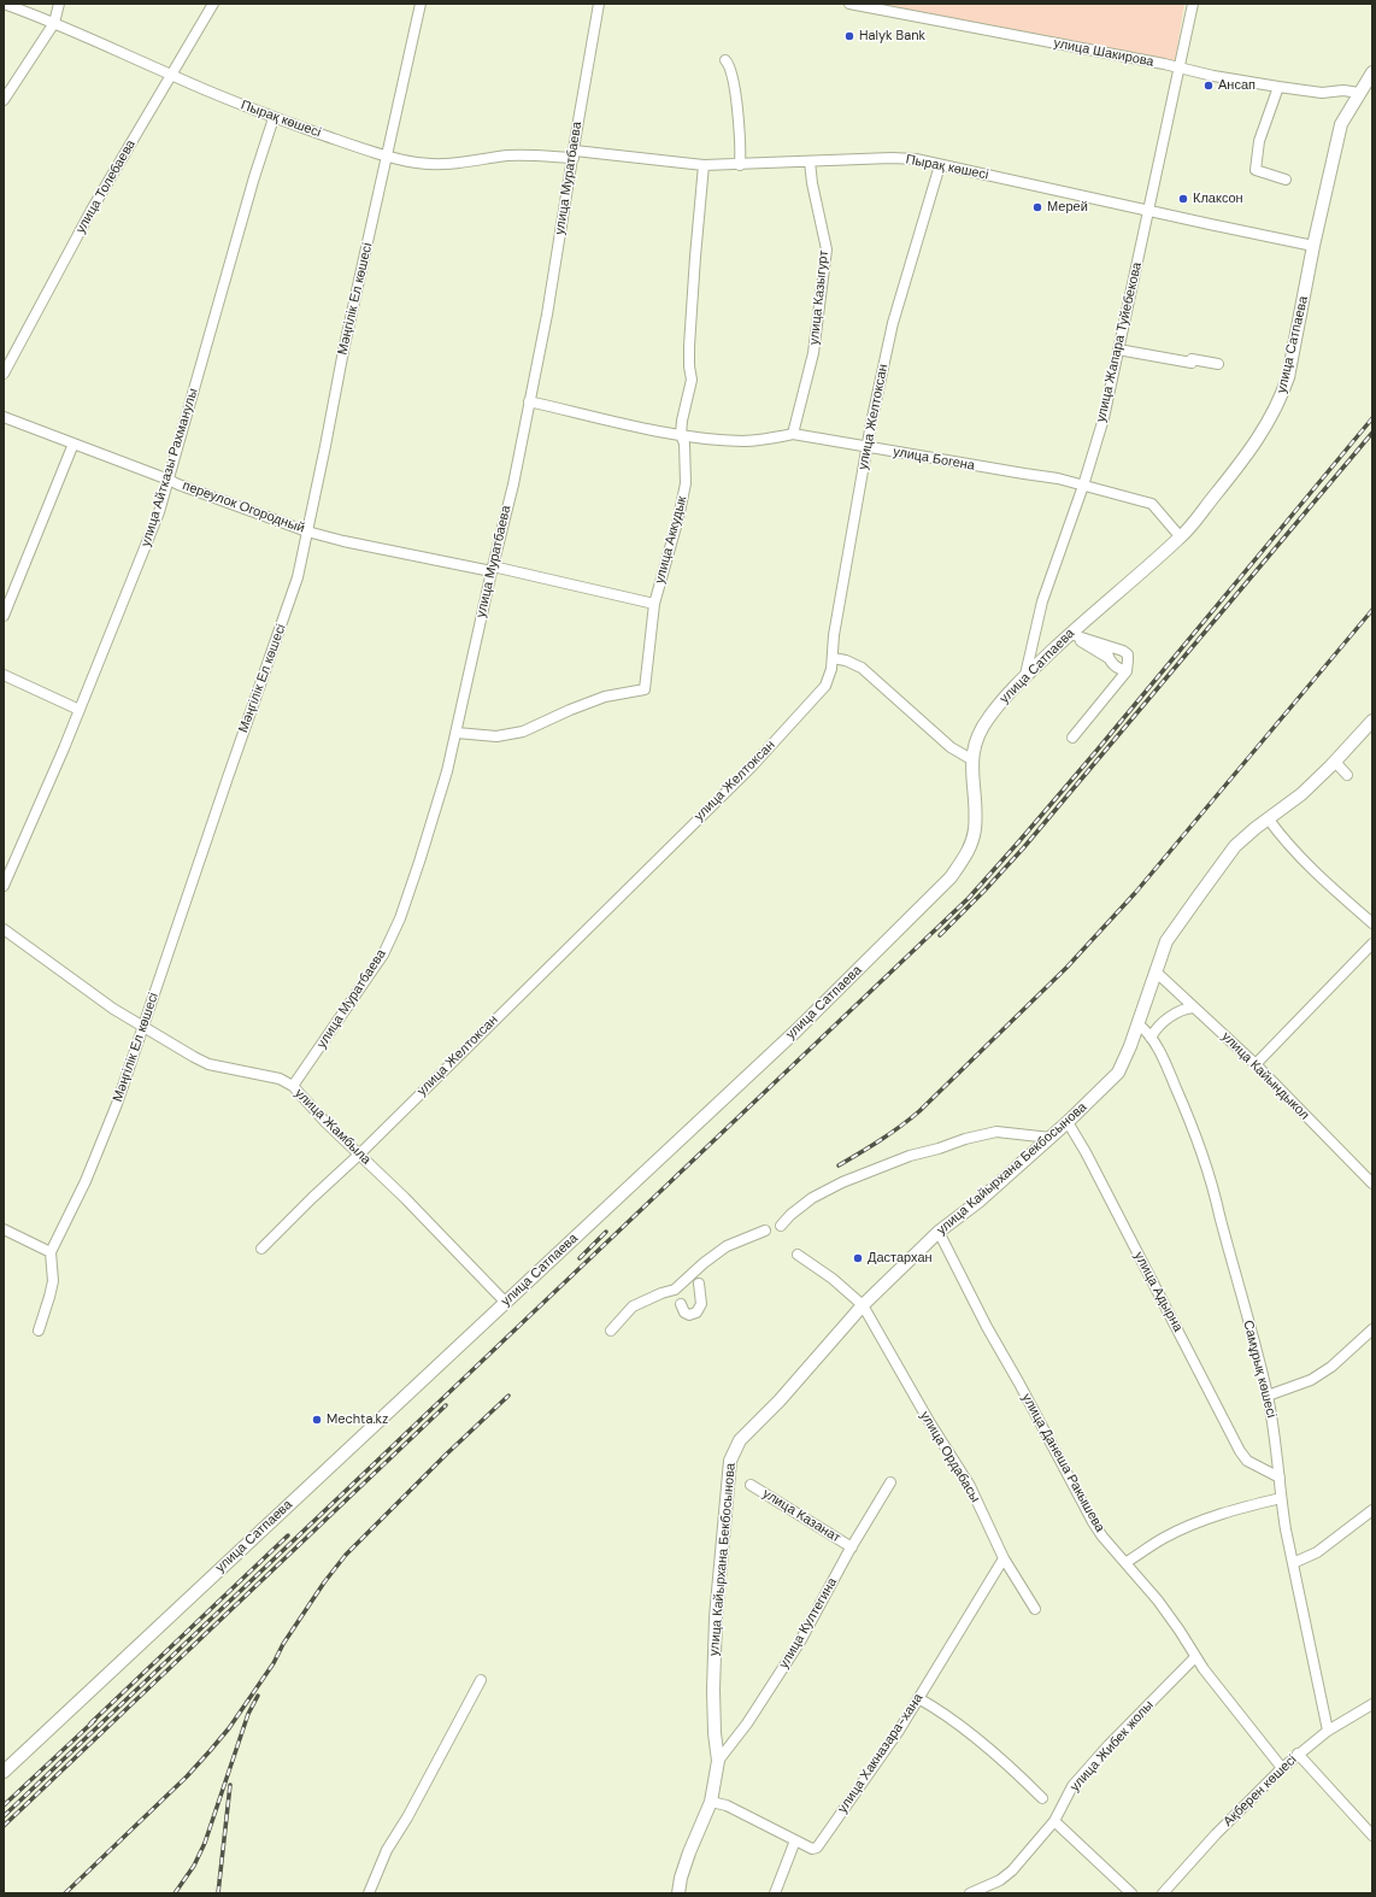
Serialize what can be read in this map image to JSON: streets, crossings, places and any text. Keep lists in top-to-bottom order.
{
  "streets": {
    "street": [
      "улица Шакирова",
      "Пырақ көшесі",
      "улица Муратбаева",
      "улица Толебаева",
      "улица Казыгурт",
      "Мәңгілік Ел көшесі",
      "улица Жапара Туйебекова",
      "улица Сатпаева",
      "улица Желтоксан",
      "улица Богена",
      "улица Айтказы Рахманулы",
      "переулок Огородный",
      "улица Аккудык",
      "улица Кайындыкол",
      "улица Жамбыла",
      "улица Кайырхана Бекбосынова",
      "улица Адырна",
      "Самұрық көшесі",
      "улица Ордабасы",
      "улица Данеша Ракышева",
      "улица Казанат",
      "улица Култегина",
      "улица Жибек жолы",
      "улица Хакназара-хана",
      "Ақберен көшесі"
    ]
  },
  "crossings": [
    ["улица Шакирова", "улица Жапара Туйебекова"],
    ["улица Шакирова", "улица Сатпаева"],
    ["Пырақ көшесі", "улица Муратбаева"],
    ["Пырақ көшесі", "улица Толебаева"],
    ["Пырақ көшесі", "улица Казыгурт"],
    ["Пырақ көшесі", "Мәңгілік Ел көшесі"],
    ["Пырақ көшесі", "улица Жапара Туйебекова"],
    ["Пырақ көшесі", "улица Сатпаева"],
    ["Пырақ көшесі", "улица Желтоксан"],
    ["Пырақ көшесі", "улица Айтказы Рахманулы"],
    ["Пырақ көшесі", "улица Аккудык"],
    ["улица Муратбаева", "улица Богена"],
    ["улица Муратбаева", "переулок Огородный"],
    ["улица Муратбаева", "улица Аккудык"],
    ["улица Муратбаева", "улица Жамбыла"],
    ["улица Казыгурт", "улица Богена"],
    ["Мәңгілік Ел көшесі", "переулок Огородный"],
    ["Мәңгілік Ел көшесі", "улица Жамбыла"],
    ["улица Жапара Туйебекова", "улица Сатпаева"],
    ["улица Жапара Туйебекова", "улица Богена"],
    ["улица Сатпаева", "улица Богена"],
    ["улица Сатпаева", "улица Жамбыла"],
    ["улица Желтоксан", "улица Богена"],
    ["улица Желтоксан", "улица Жамбыла"],
    ["улица Богена", "улица Аккудык"],
    ["улица Айтказы Рахманулы", "переулок Огородный"],
    ["переулок Огородный", "улица Аккудык"],
    ["улица Кайындыкол", "улица Кайырхана Бекбосынова"],
    ["улица Кайырхана Бекбосынова", "улица Адырна"],
    ["улица Кайырхана Бекбосынова", "Самұрық көшесі"],
    ["улица Кайырхана Бекбосынова", "улица Ордабасы"],
    ["улица Кайырхана Бекбосынова", "улица Данеша Ракышева"],
    ["улица Кайырхана Бекбосынова", "улица Култегина"],
    ["улица Кайырхана Бекбосынова", "улица Хакназара-хана"],
    ["улица Адырна", "Самұрық көшесі"],
    ["Самұрық көшесі", "Ақберен көшесі"],
    ["улица Ордабасы", "улица Хакназара-хана"],
    ["улица Данеша Ракышева", "улица Жибек жолы"],
    ["улица Данеша Ракышева", "Ақберен көшесі"],
    ["улица Казанат", "улица Култегина"]
  ],
  "places": [
    "Halyk Bank",
    "Ансап",
    "Клаксон",
    "Мерей",
    "Дастархан",
    "Mechta.kz"
  ]
}
